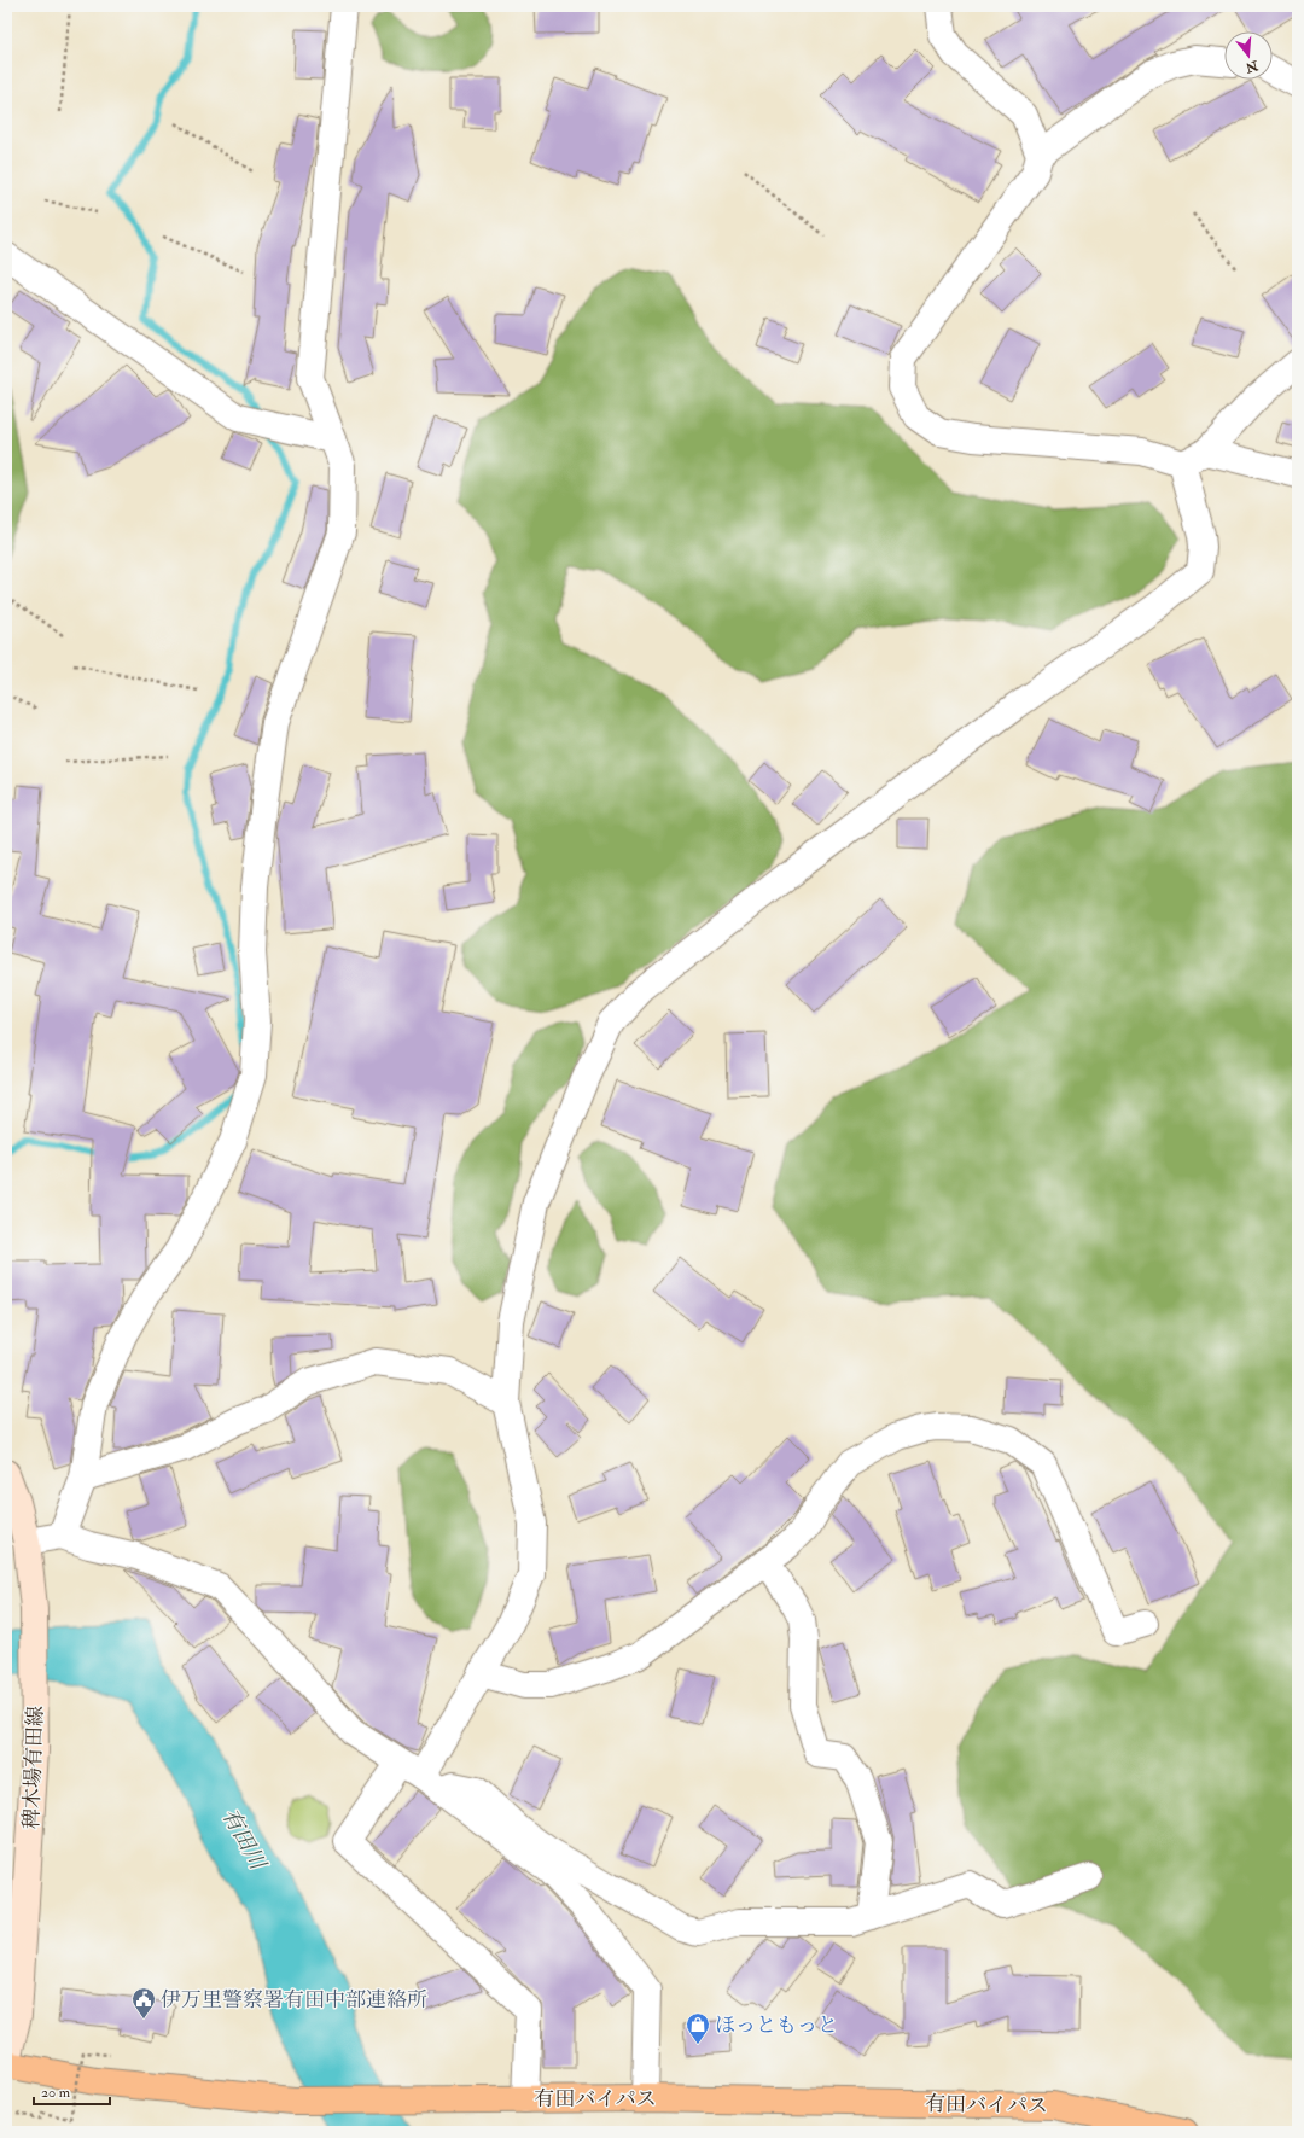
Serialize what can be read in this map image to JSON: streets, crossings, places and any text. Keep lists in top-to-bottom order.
{
  "streets": {
    "highway": ["有田バイパス"],
    "main road": ["稗木場有田線"]
  },
  "crossings": [
    ["稗木場有田線", "有田バイパス"]
  ],
  "water": ["有田川"],
  "places": {
    "public building": ["伊万里警察署有田中部連絡所"],
    "shop": ["ほっともっと"]
  },
  "scale_bar": "20 m",
  "north": "bottom"
}
